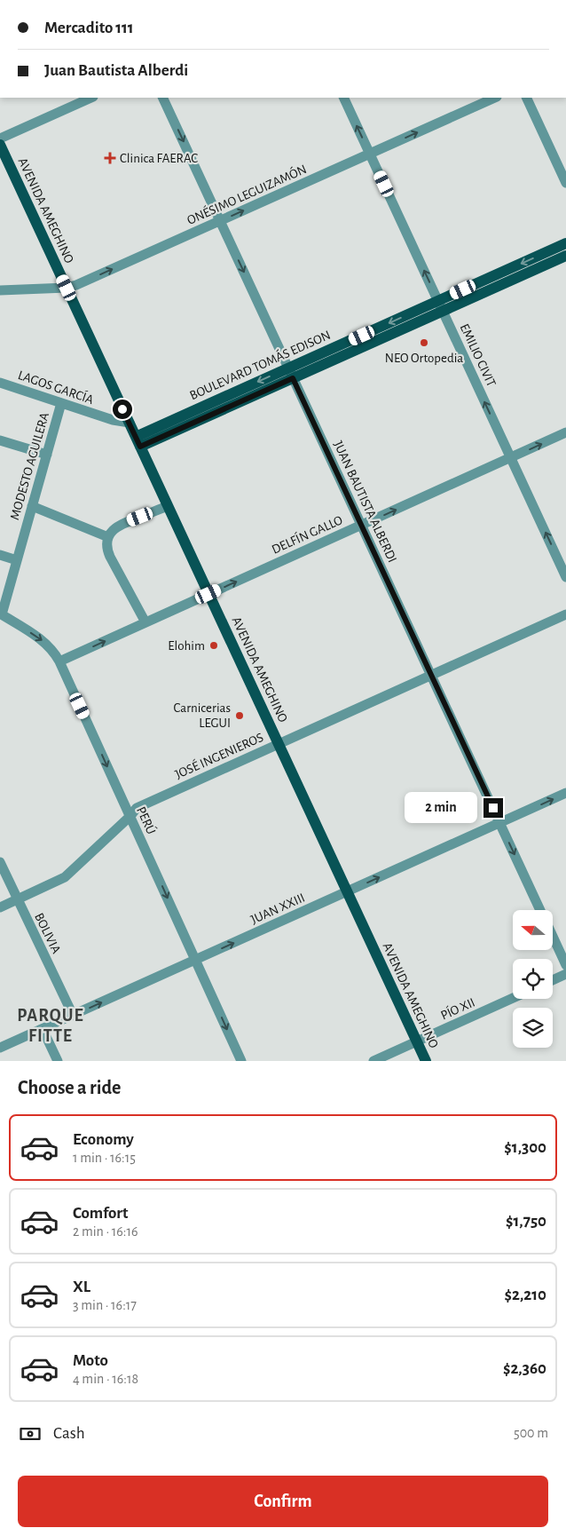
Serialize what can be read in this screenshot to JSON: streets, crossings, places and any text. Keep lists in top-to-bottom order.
{
  "streets": {
    "main road": ["AVENIDA AMEGHINO", "BOULEVARD TOMÁS EDISON"],
    "street": [
      "ONÉSIMO LEGUIZAMÓN",
      "EMILIO CIVIT",
      "LAGOS GARCÍA",
      "MODESTO AGUILERA",
      "JUAN BAUTISTA ALBERDI",
      "DELFÍN GALLO",
      "JOSÉ INGENIEROS",
      "PERÚ",
      "JUAN XXIII",
      "BOLIVIA",
      "PÍO XII"
    ]
  },
  "crossings": [
    ["ONÉSIMO LEGUIZAMÓN", "AVENIDA AMEGHINO"],
    ["ONÉSIMO LEGUIZAMÓN", "EMILIO CIVIT"],
    ["ONÉSIMO LEGUIZAMÓN", "JUAN BAUTISTA ALBERDI"],
    ["AVENIDA AMEGHINO", "BOULEVARD TOMÁS EDISON"],
    ["AVENIDA AMEGHINO", "LAGOS GARCÍA"],
    ["AVENIDA AMEGHINO", "DELFÍN GALLO"],
    ["AVENIDA AMEGHINO", "JOSÉ INGENIEROS"],
    ["AVENIDA AMEGHINO", "JUAN XXIII"],
    ["AVENIDA AMEGHINO", "PÍO XII"],
    ["EMILIO CIVIT", "BOULEVARD TOMÁS EDISON"],
    ["EMILIO CIVIT", "DELFÍN GALLO"],
    ["BOULEVARD TOMÁS EDISON", "JUAN BAUTISTA ALBERDI"],
    ["LAGOS GARCÍA", "MODESTO AGUILERA"],
    ["MODESTO AGUILERA", "PERÚ"],
    ["JUAN BAUTISTA ALBERDI", "DELFÍN GALLO"],
    ["JUAN BAUTISTA ALBERDI", "JOSÉ INGENIEROS"],
    ["JUAN BAUTISTA ALBERDI", "JUAN XXIII"],
    ["DELFÍN GALLO", "PERÚ"],
    ["JOSÉ INGENIEROS", "PERÚ"],
    ["JOSÉ INGENIEROS", "BOLIVIA"],
    ["PERÚ", "JUAN XXIII"],
    ["JUAN XXIII", "BOLIVIA"]
  ],
  "one_way": [
    "ONÉSIMO LEGUIZAMÓN",
    "EMILIO CIVIT",
    "JUAN BAUTISTA ALBERDI",
    "DELFÍN GALLO",
    "PERÚ",
    "JUAN XXIII"
  ],
  "districts": ["PARQUE FITTE"],
  "places": {
    "health": ["Clinica FAERAC"],
    "other": ["NEO Ortopedia", "Elohim", "Carnicerias LEGUI"]
  },
  "north": "left",
  "page": {
    "banner": ["Mercadito 111", "Juan Bautista Alberdi"],
    "bubble": "2 min",
    "heading": "Choose a ride",
    "list": [
      {
        "name": "Economy",
        "note": "1 min · 16:15",
        "value": "$1,300"
      },
      {
        "name": "Comfort",
        "note": "2 min · 16:16",
        "value": "$1,750"
      },
      {
        "name": "XL",
        "note": "3 min · 16:17",
        "value": "$2,210"
      },
      {
        "name": "Moto",
        "note": "4 min · 16:18",
        "value": "$2,360"
      }
    ],
    "pay": ["Cash", "500 m"],
    "buttons": "Confirm"
  }
}
